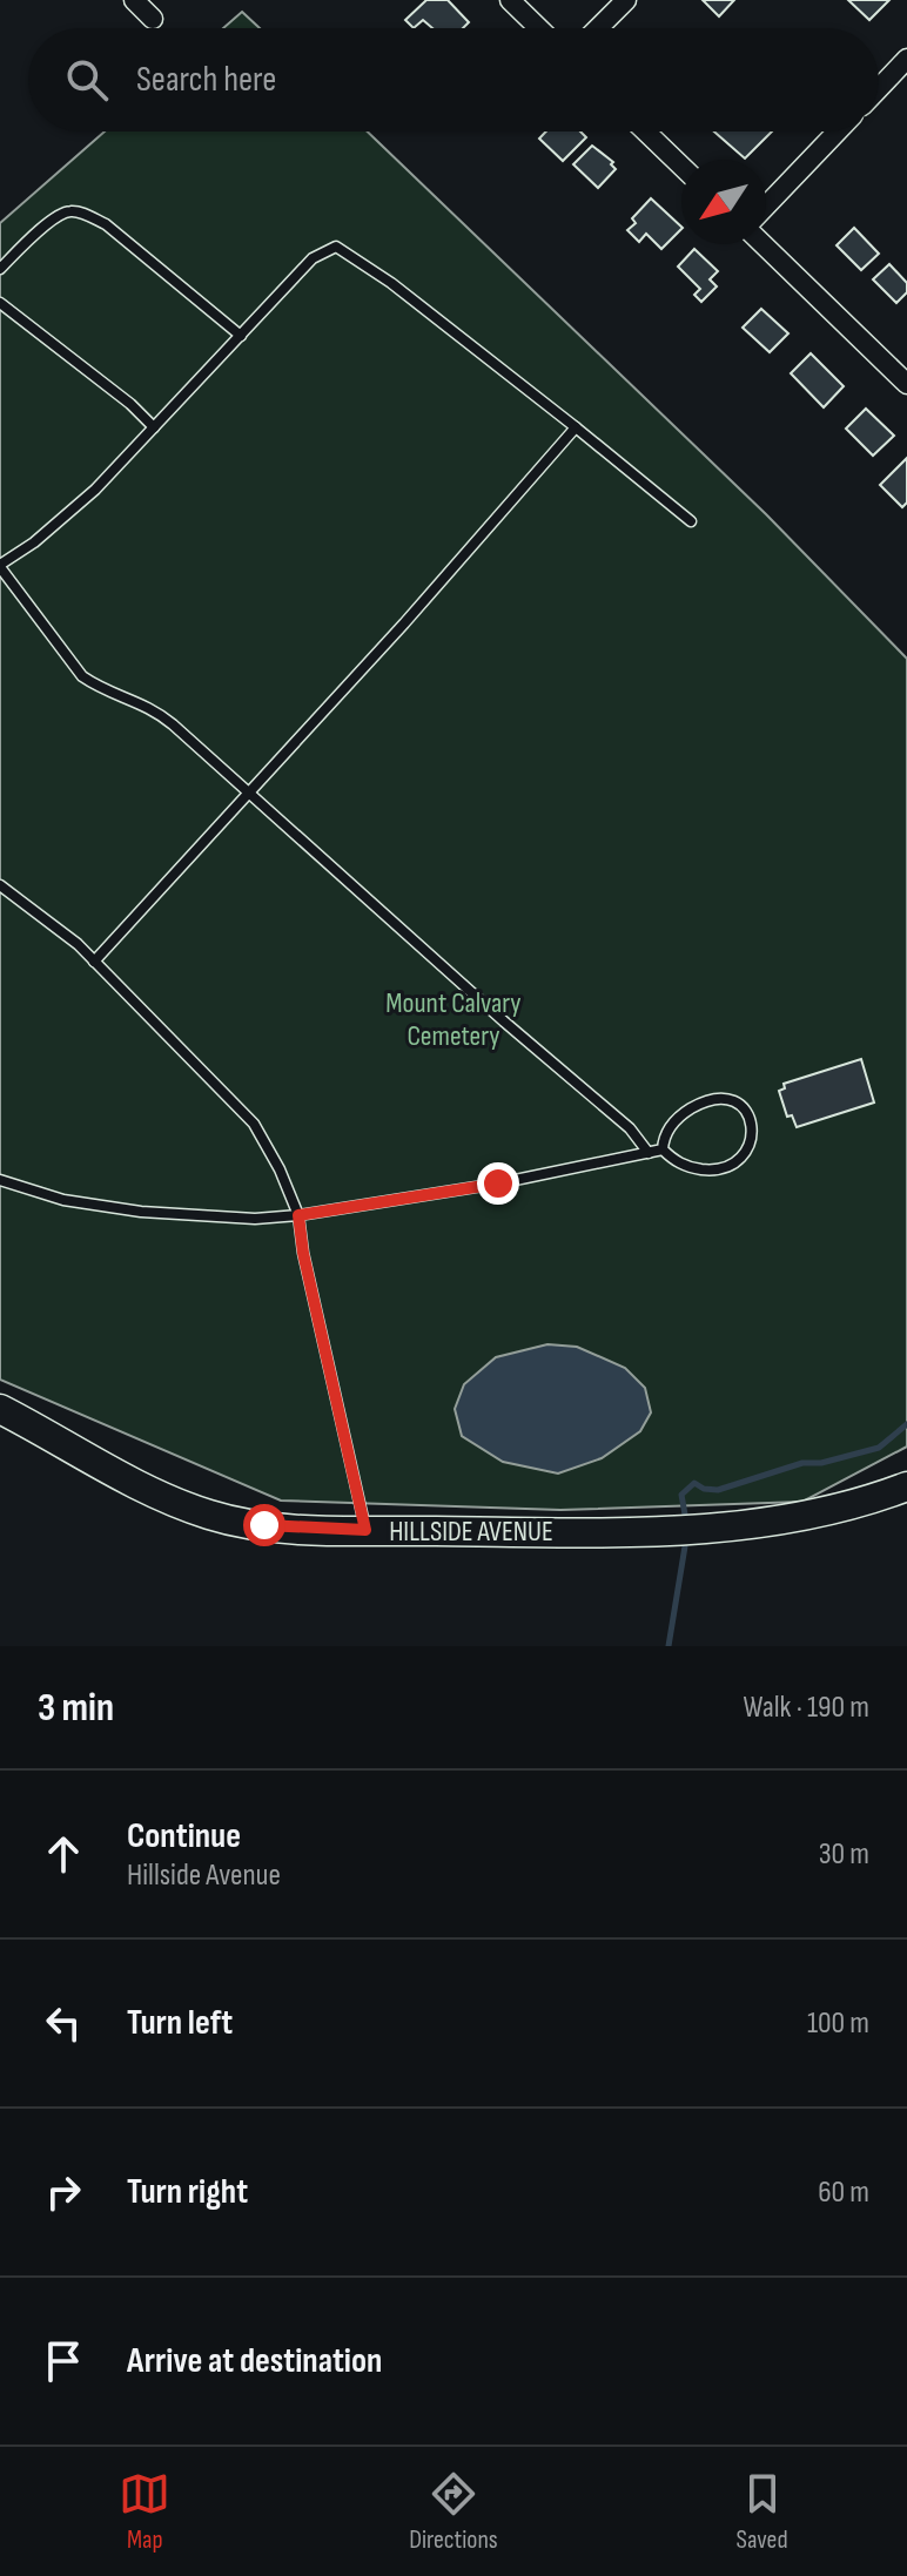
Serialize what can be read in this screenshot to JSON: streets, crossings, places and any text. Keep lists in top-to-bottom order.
{
  "streets": {
    "main road": ["HILLSIDE AVENUE"]
  },
  "parks": ["Mount Calvary Cemetery"],
  "north": "bottom left",
  "page": {
    "search": "Search here",
    "heading": ["3 min", "Walk · 190 m"],
    "list": [
      ["Continue", "Hillside Avenue", "30 m"],
      ["Turn left", "100 m"],
      ["Turn right", "60 m"],
      "Arrive at destination"
    ],
    "nav": ["Map", "Directions", "Saved"]
  }
}
